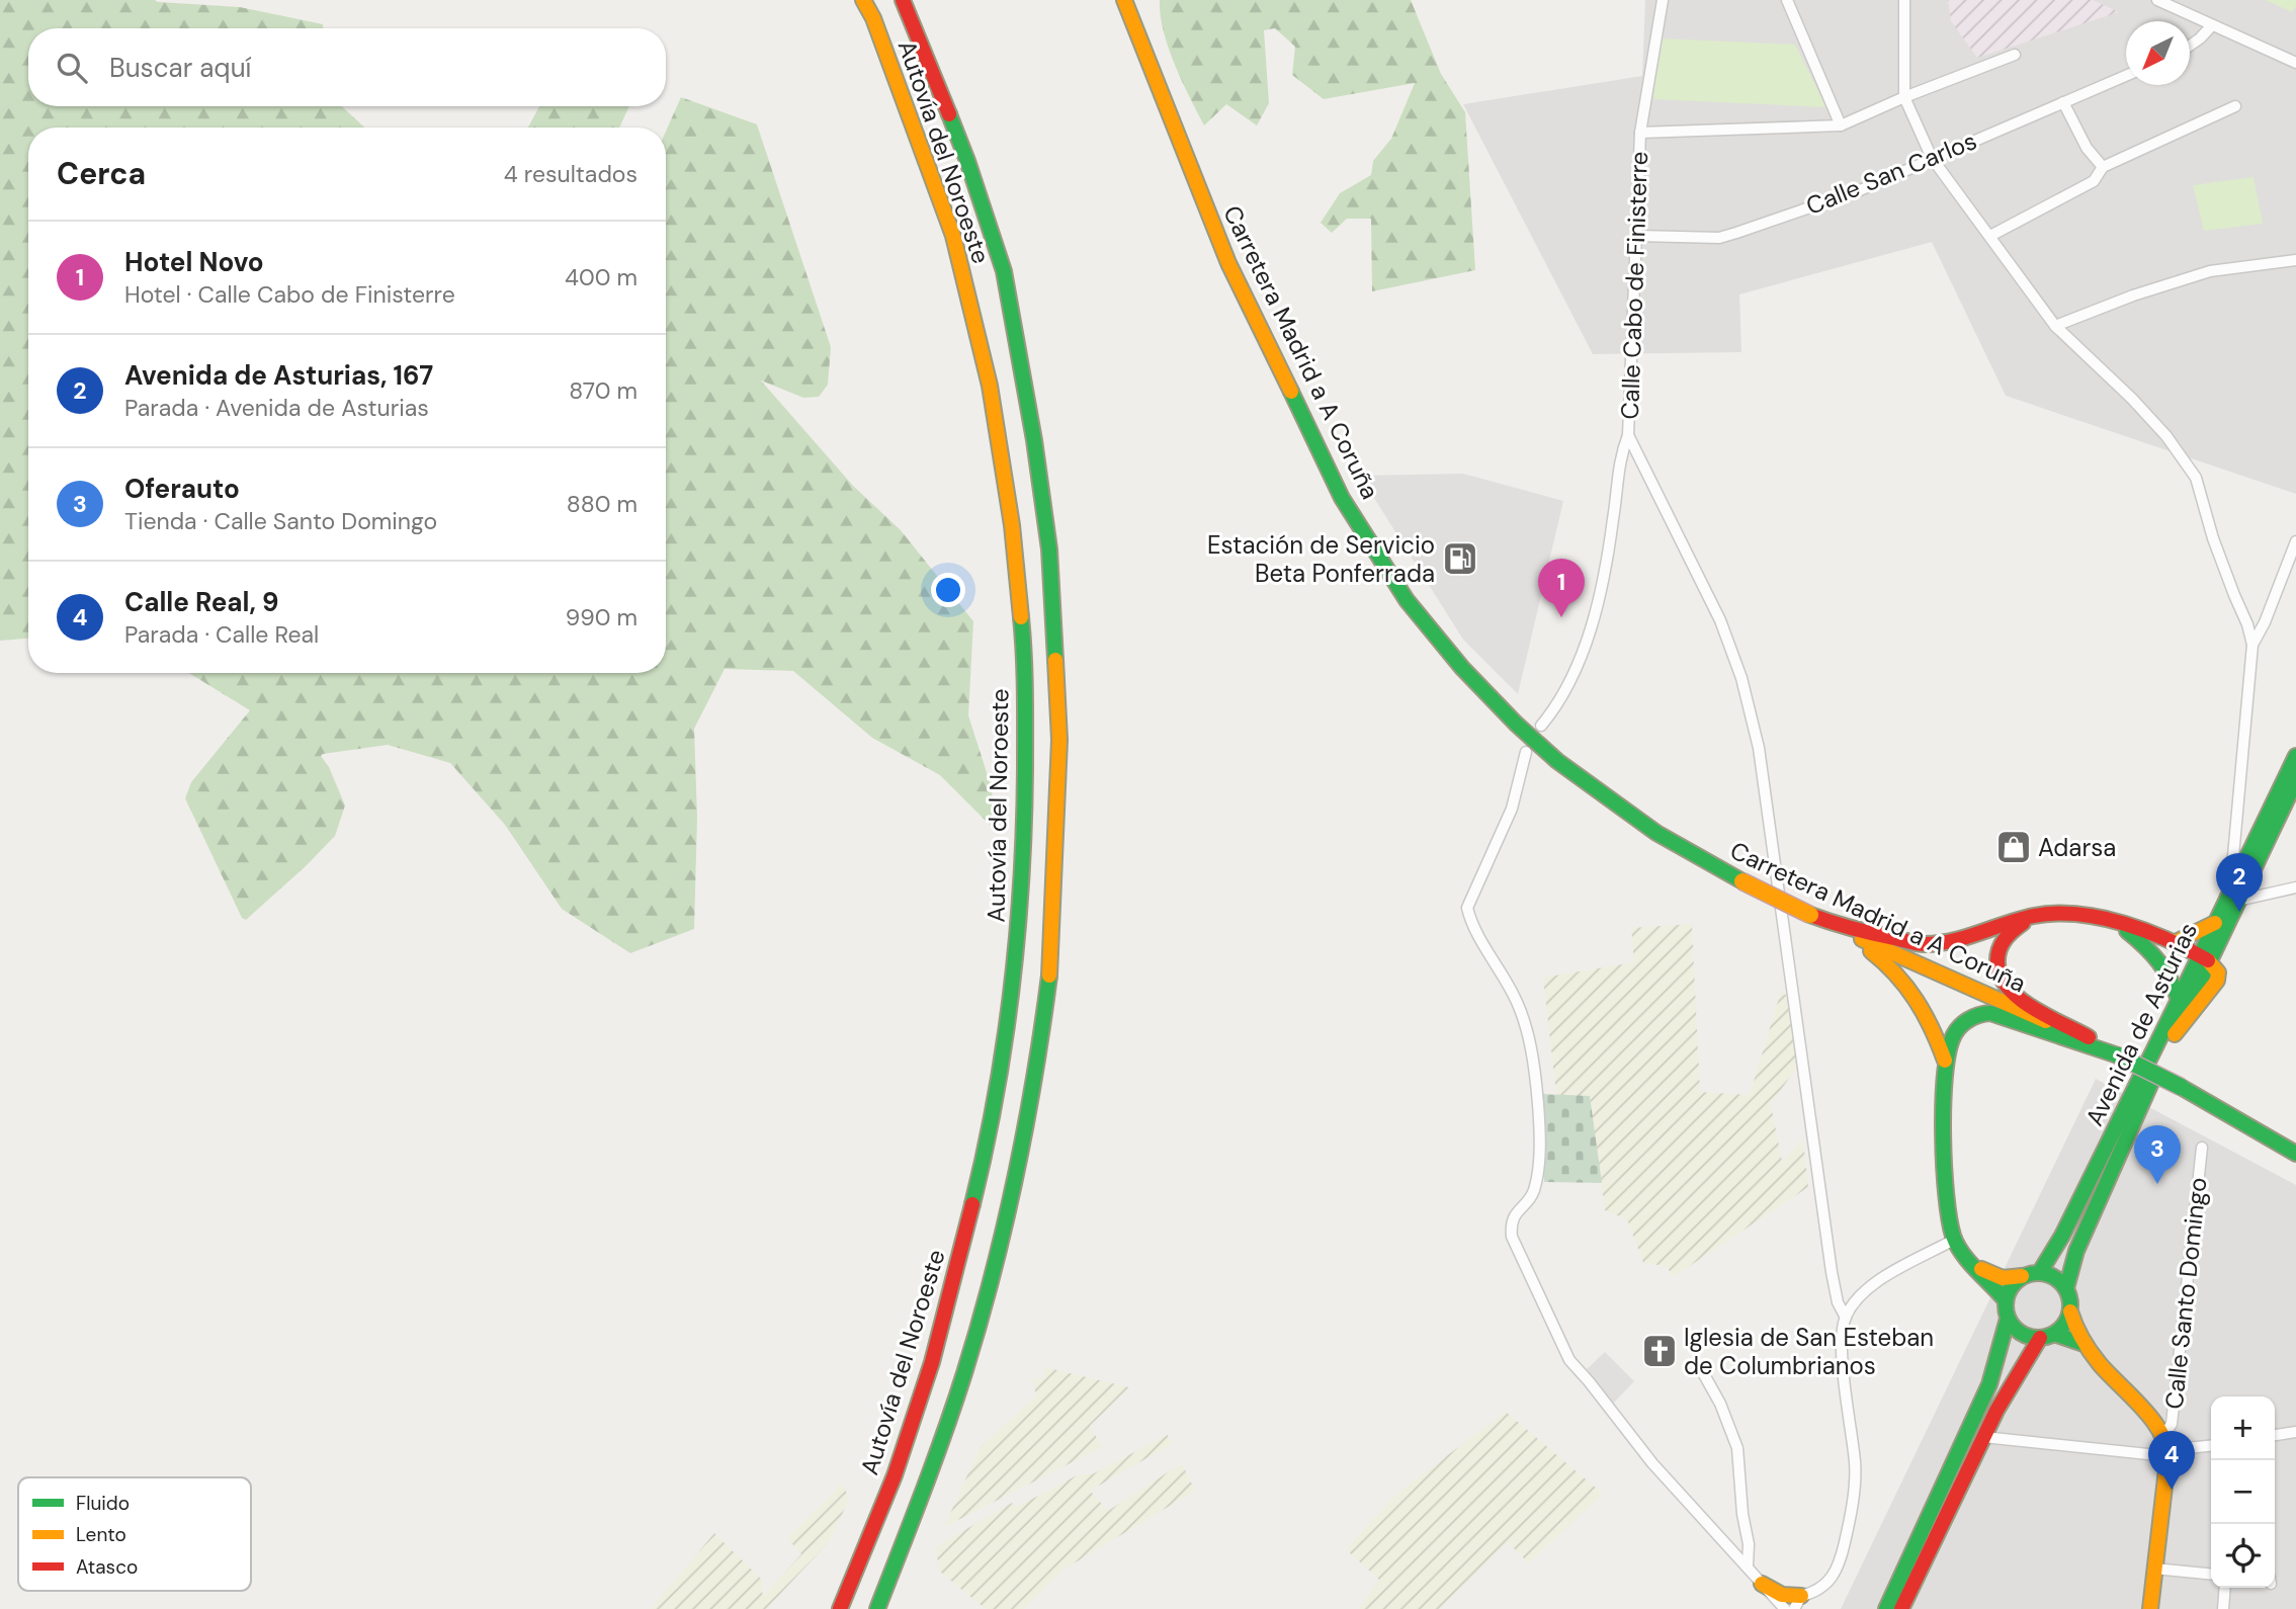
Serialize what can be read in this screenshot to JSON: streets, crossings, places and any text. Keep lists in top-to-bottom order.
{
  "streets": {
    "main road": ["Autovía del Noroeste", "Carretera Madrid a A Coruña", "Avenida de Asturias"],
    "street": ["Calle San Carlos", "Calle Cabo de Finisterre", "Calle Santo Domingo"]
  },
  "crossings": [
    ["Calle San Carlos", "Calle Cabo de Finisterre"]
  ],
  "places": {
    "fuel station": ["Estación de Servicio Beta Ponferrada"],
    "shop": ["Adarsa"],
    "church": ["Iglesia de San Esteban de Columbrianos"]
  },
  "legend": ["Fluido", "Lento", "Atasco"],
  "north": "bottom left",
  "page": {
    "search": "Buscar aquí",
    "heading": ["Cerca", "4 resultados"],
    "list": [
      {
        "mark": "1",
        "name": "Hotel Novo",
        "note": "Hotel · Calle Cabo de Finisterre",
        "value": "400 m"
      },
      {
        "mark": "2",
        "name": "Avenida de Asturias, 167",
        "note": "Parada · Avenida de Asturias",
        "value": "870 m"
      },
      {
        "mark": "3",
        "name": "Oferauto",
        "note": "Tienda · Calle Santo Domingo",
        "value": "880 m"
      },
      {
        "mark": "4",
        "name": "Calle Real, 9",
        "note": "Parada · Calle Real",
        "value": "990 m"
      }
    ],
    "pins": [
      "1",
      "2",
      "3",
      "4"
    ],
    "map_buttons": ["+", "−"]
  }
}
